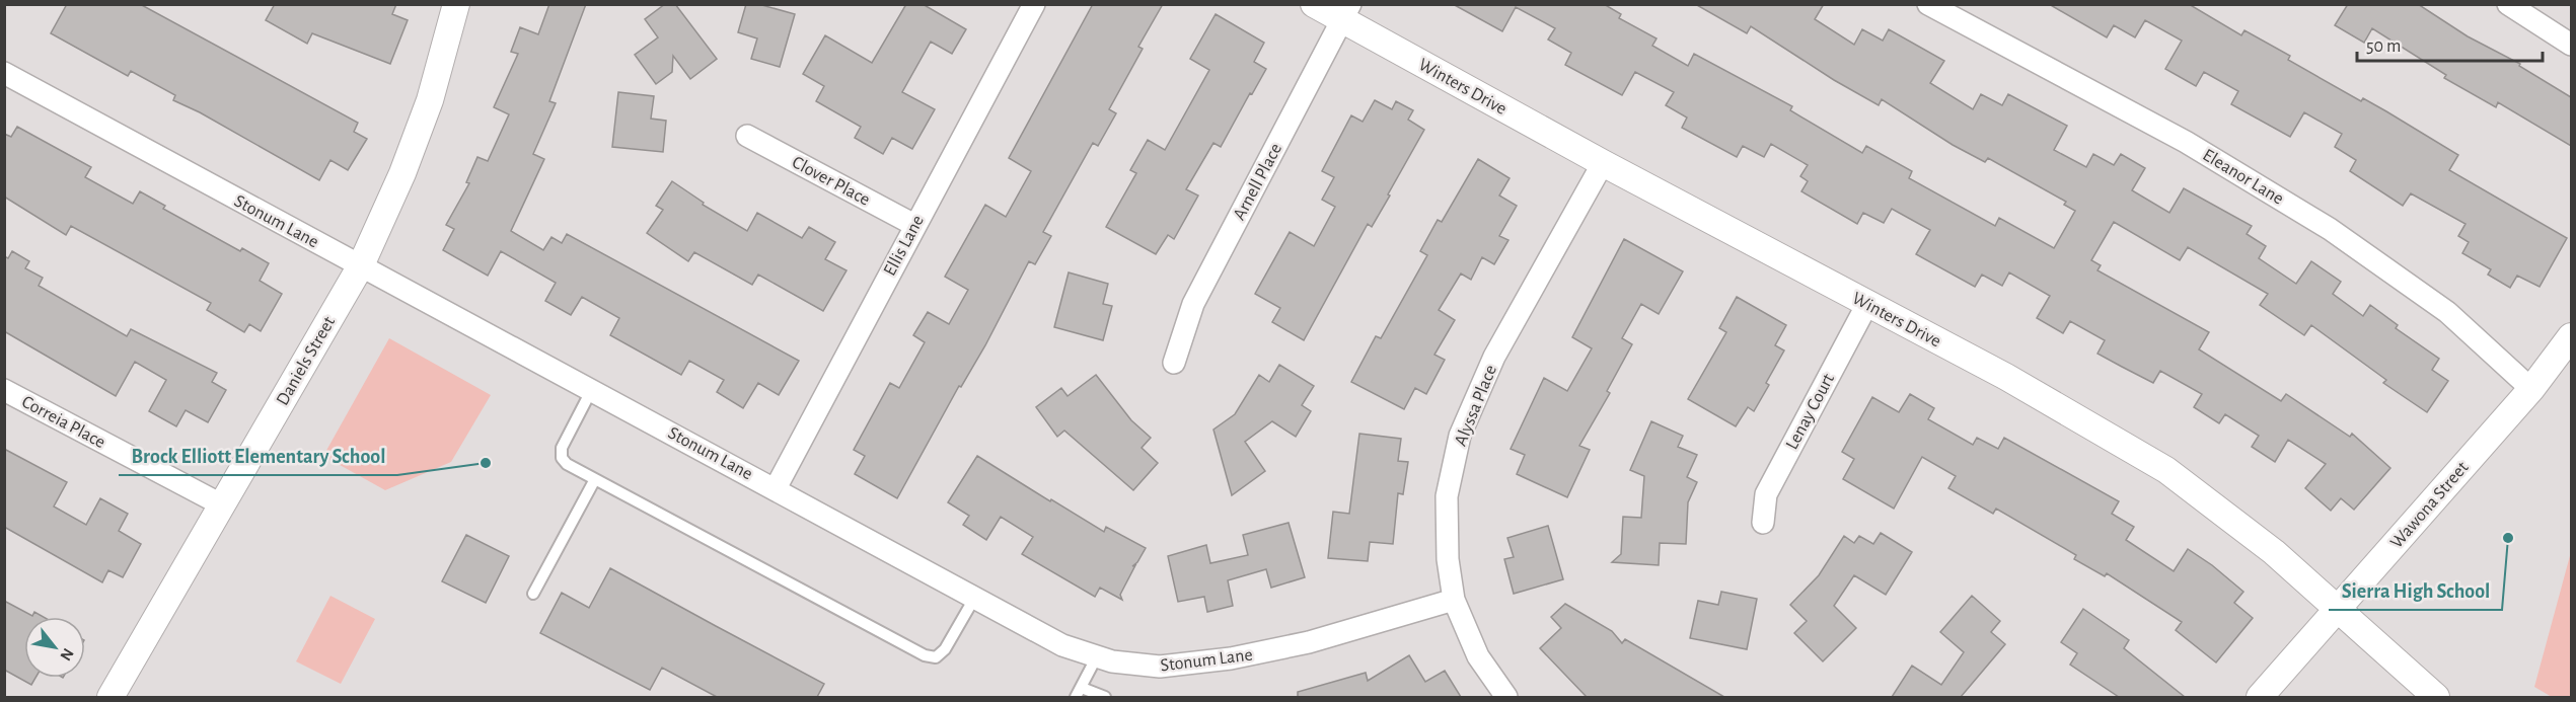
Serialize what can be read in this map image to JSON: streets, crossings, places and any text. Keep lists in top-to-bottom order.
{
  "streets": {
    "street": [
      "Winters Drive",
      "Eleanor Lane",
      "Clover Place",
      "Arnell Place",
      "Stonum Lane",
      "Ellis Lane",
      "Daniels Street",
      "Alyssa Place",
      "Lenay Court",
      "Correia Place",
      "Wawona Street"
    ]
  },
  "crossings": [
    ["Winters Drive", "Arnell Place"],
    ["Winters Drive", "Alyssa Place"],
    ["Winters Drive", "Lenay Court"],
    ["Winters Drive", "Wawona Street"],
    ["Eleanor Lane", "Wawona Street"],
    ["Clover Place", "Ellis Lane"],
    ["Stonum Lane", "Ellis Lane"],
    ["Stonum Lane", "Daniels Street"],
    ["Stonum Lane", "Alyssa Place"],
    ["Daniels Street", "Correia Place"]
  ],
  "places": ["Brock Elliott Elementary School", "Sierra High School"],
  "scale_bar": "50 m",
  "north": "bottom right"
}
